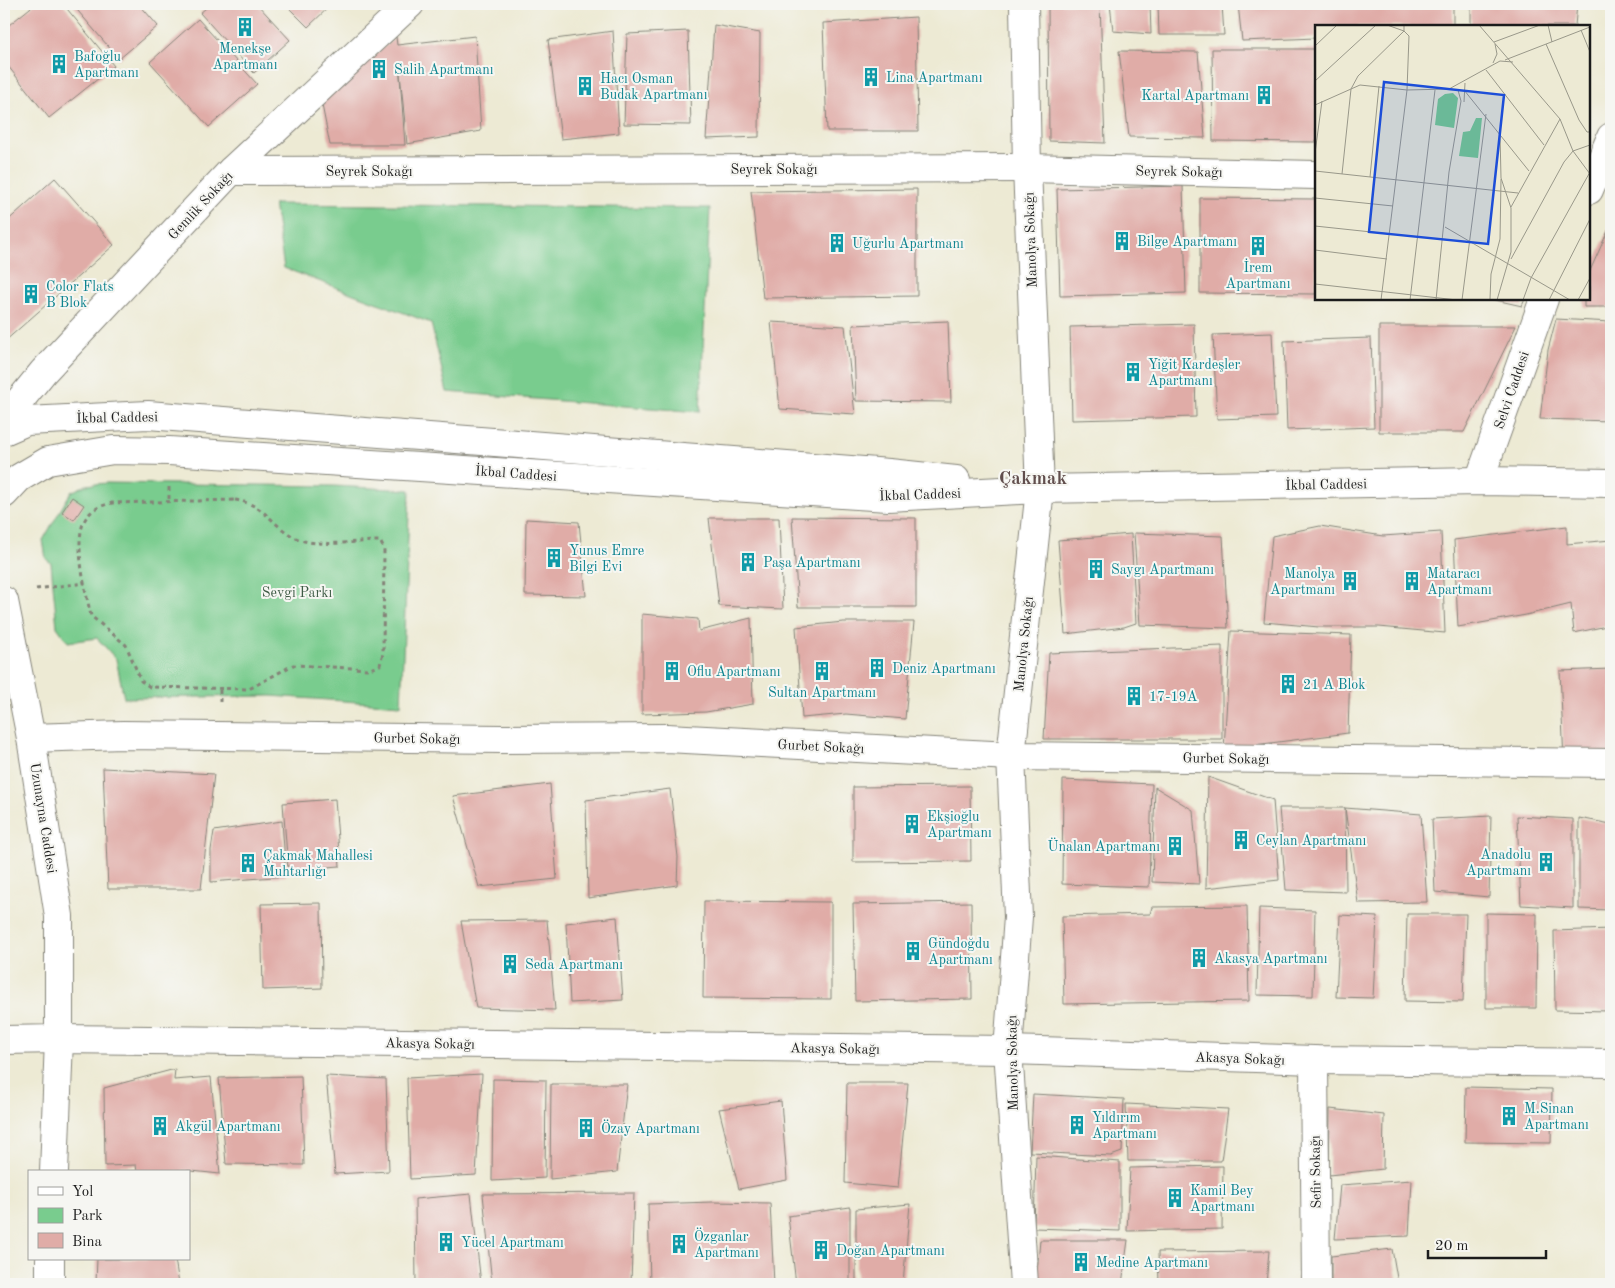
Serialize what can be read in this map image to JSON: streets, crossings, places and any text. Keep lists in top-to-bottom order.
{
  "streets": {
    "street": [
      "Seyrek Sokağı",
      "Gemlik Sokağı",
      "Manolya Sokağı",
      "Selvi Caddesi",
      "İkbal Caddesi",
      "Gurbet Sokağı",
      "Uzunayna Caddesi",
      "Akasya Sokağı",
      "Sefir Sokağı"
    ]
  },
  "crossings": [
    ["Seyrek Sokağı", "Gemlik Sokağı"],
    ["Seyrek Sokağı", "Manolya Sokağı"],
    ["Manolya Sokağı", "İkbal Caddesi"],
    ["Manolya Sokağı", "Gurbet Sokağı"],
    ["Manolya Sokağı", "Akasya Sokağı"],
    ["Selvi Caddesi", "İkbal Caddesi"],
    ["Gurbet Sokağı", "Uzunayna Caddesi"],
    ["Uzunayna Caddesi", "Akasya Sokağı"],
    ["Akasya Sokağı", "Sefir Sokağı"]
  ],
  "districts": ["Çakmak"],
  "parks": ["Sevgi Parkı"],
  "places": {
    "building": [
      "Menekşe Apartmanı",
      "Bafoğlu Apartmanı",
      "Salih Apartmanı",
      "Lina Apartmanı",
      "Hacı Osman Budak Apartmanı",
      "Kartal Apartmanı",
      "Bilge Apartmanı",
      "Uğurlu Apartmanı",
      "İrem Apartmanı",
      "Color Flats B Blok",
      "Yiğit Kardeşler Apartmanı",
      "Yunus Emre Bilgi Evi",
      "Paşa Apartmanı",
      "Saygı Apartmanı",
      "Manolya Apartmanı",
      "Mataracı Apartmanı",
      "Deniz Apartmanı",
      "Oflu Apartmanı",
      "Sultan Apartmanı",
      "21 A Blok",
      "17-19A",
      "Ekşioğlu Apartmanı",
      "Ceylan Apartmanı",
      "Ünalan Apartmanı",
      "Anadolu Apartmanı",
      "Çakmak Mahallesi Muhtarlığı",
      "Gündoğdu Apartmanı",
      "Akasya Apartmanı",
      "Seda Apartmanı",
      "M.Sinan Apartmanı",
      "Yıldırım Apartmanı",
      "Akgül Apartmanı",
      "Özay Apartmanı",
      "Kamil Bey Apartmanı",
      "Yücel Apartmanı",
      "Özganlar Apartmanı",
      "Doğan Apartmanı",
      "Medine Apartmanı"
    ]
  },
  "legend": ["Yol", "Park", "Bina"],
  "scale_bar": "20 m"
}
